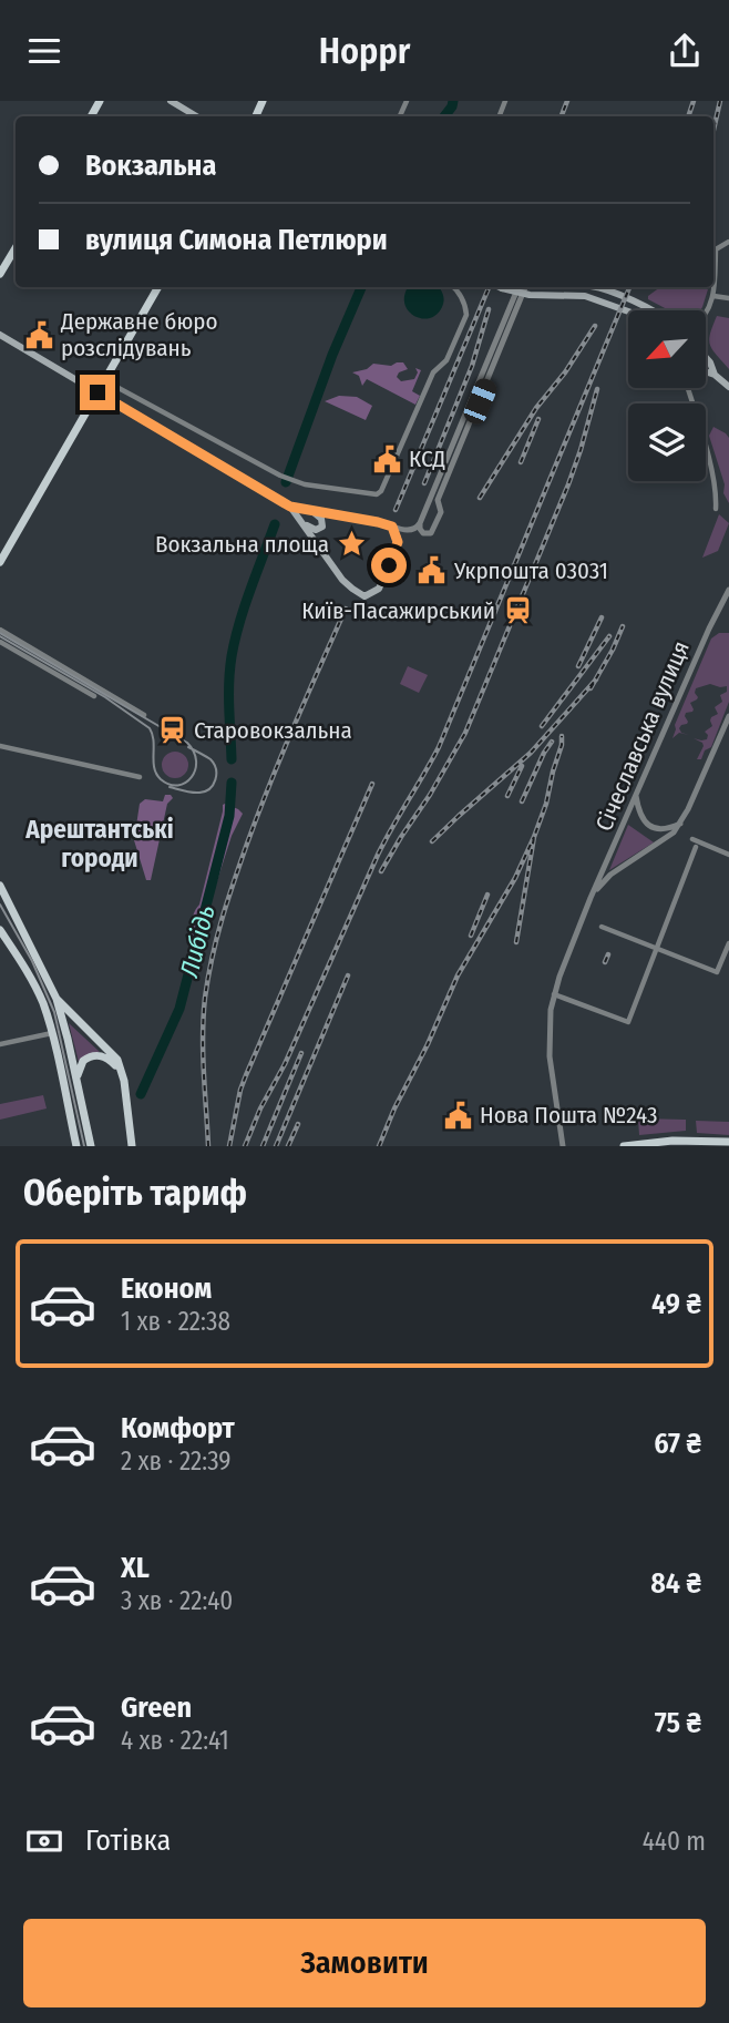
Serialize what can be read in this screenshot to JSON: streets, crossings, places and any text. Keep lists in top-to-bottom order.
{
  "streets": {
    "street": ["Січеславська вулиця"]
  },
  "districts": ["Арештантські городи"],
  "water": ["Либідь"],
  "places": {
    "public building": [
      "Державне бюро розслідувань",
      "КСД",
      "Укрпошта 03031",
      "Нова Пошта №243"
    ],
    "place": ["Вокзальна площа"],
    "station": ["Київ-Пасажирський", "Старовокзальна"]
  },
  "north": "bottom left",
  "page": {
    "header": "Hoppr",
    "banner": ["Вокзальна", "вулиця Симона Петлюри"],
    "heading": "Оберіть тариф",
    "list": [
      {
        "name": "Економ",
        "note": "1 хв · 22:38",
        "value": "49 ₴"
      },
      {
        "name": "Комфорт",
        "note": "2 хв · 22:39",
        "value": "67 ₴"
      },
      {
        "name": "XL",
        "note": "3 хв · 22:40",
        "value": "84 ₴"
      },
      {
        "name": "Green",
        "note": "4 хв · 22:41",
        "value": "75 ₴"
      }
    ],
    "pay": ["Готівка", "440 m"],
    "buttons": "Замовити"
  }
}
